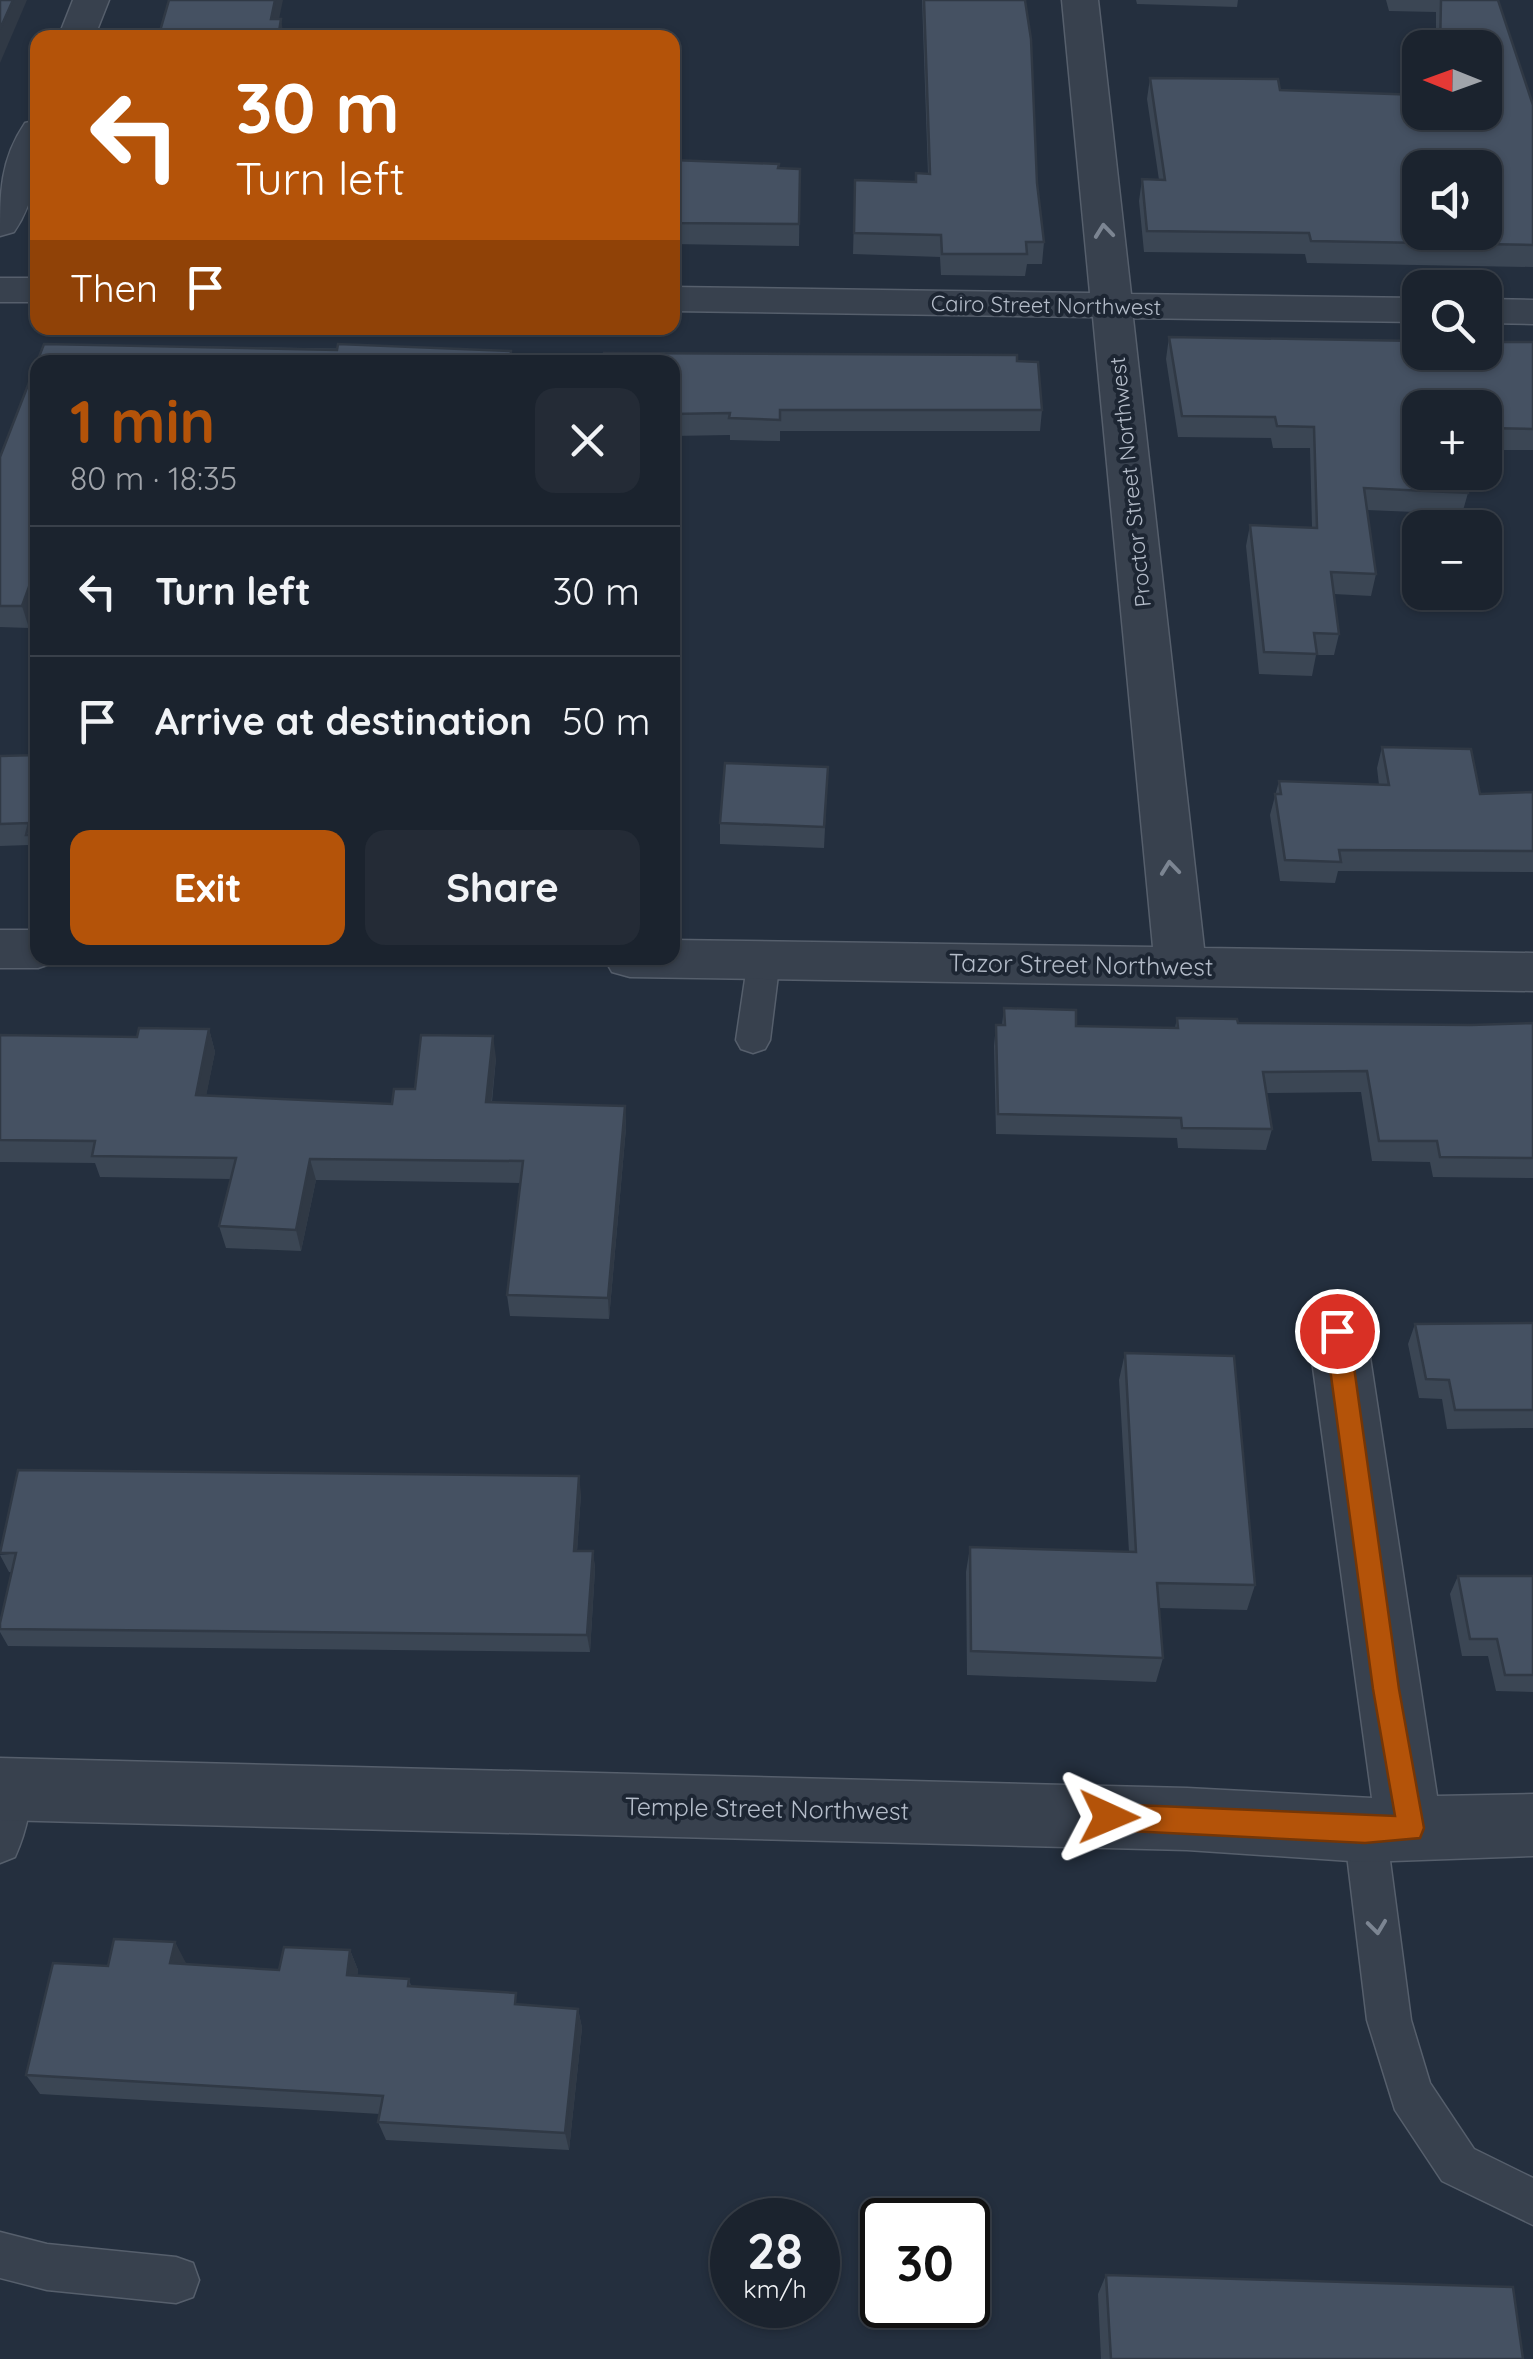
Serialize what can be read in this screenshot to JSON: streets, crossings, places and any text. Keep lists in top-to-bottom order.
{
  "streets": {
    "street": [
      "Cairo Street Northwest",
      "Proctor Street Northwest",
      "Tazor Street Northwest",
      "Temple Street Northwest"
    ]
  },
  "crossings": [
    ["Cairo Street Northwest", "Proctor Street Northwest"],
    ["Proctor Street Northwest", "Tazor Street Northwest"]
  ],
  "one_way": ["Proctor Street Northwest"],
  "north": "left",
  "page": {
    "map_buttons": ["+", "−"],
    "turn": ["30 m", "Turn left"],
    "then": "Then",
    "heading": ["1 min", "80 m · 18:35"],
    "list": [
      {
        "name": "Turn left",
        "value": "30 m"
      },
      {
        "name": "Arrive at destination",
        "value": "50 m"
      }
    ],
    "buttons": ["Exit", "Share"],
    "speed": "28 km/h",
    "limit": "30"
  }
}
